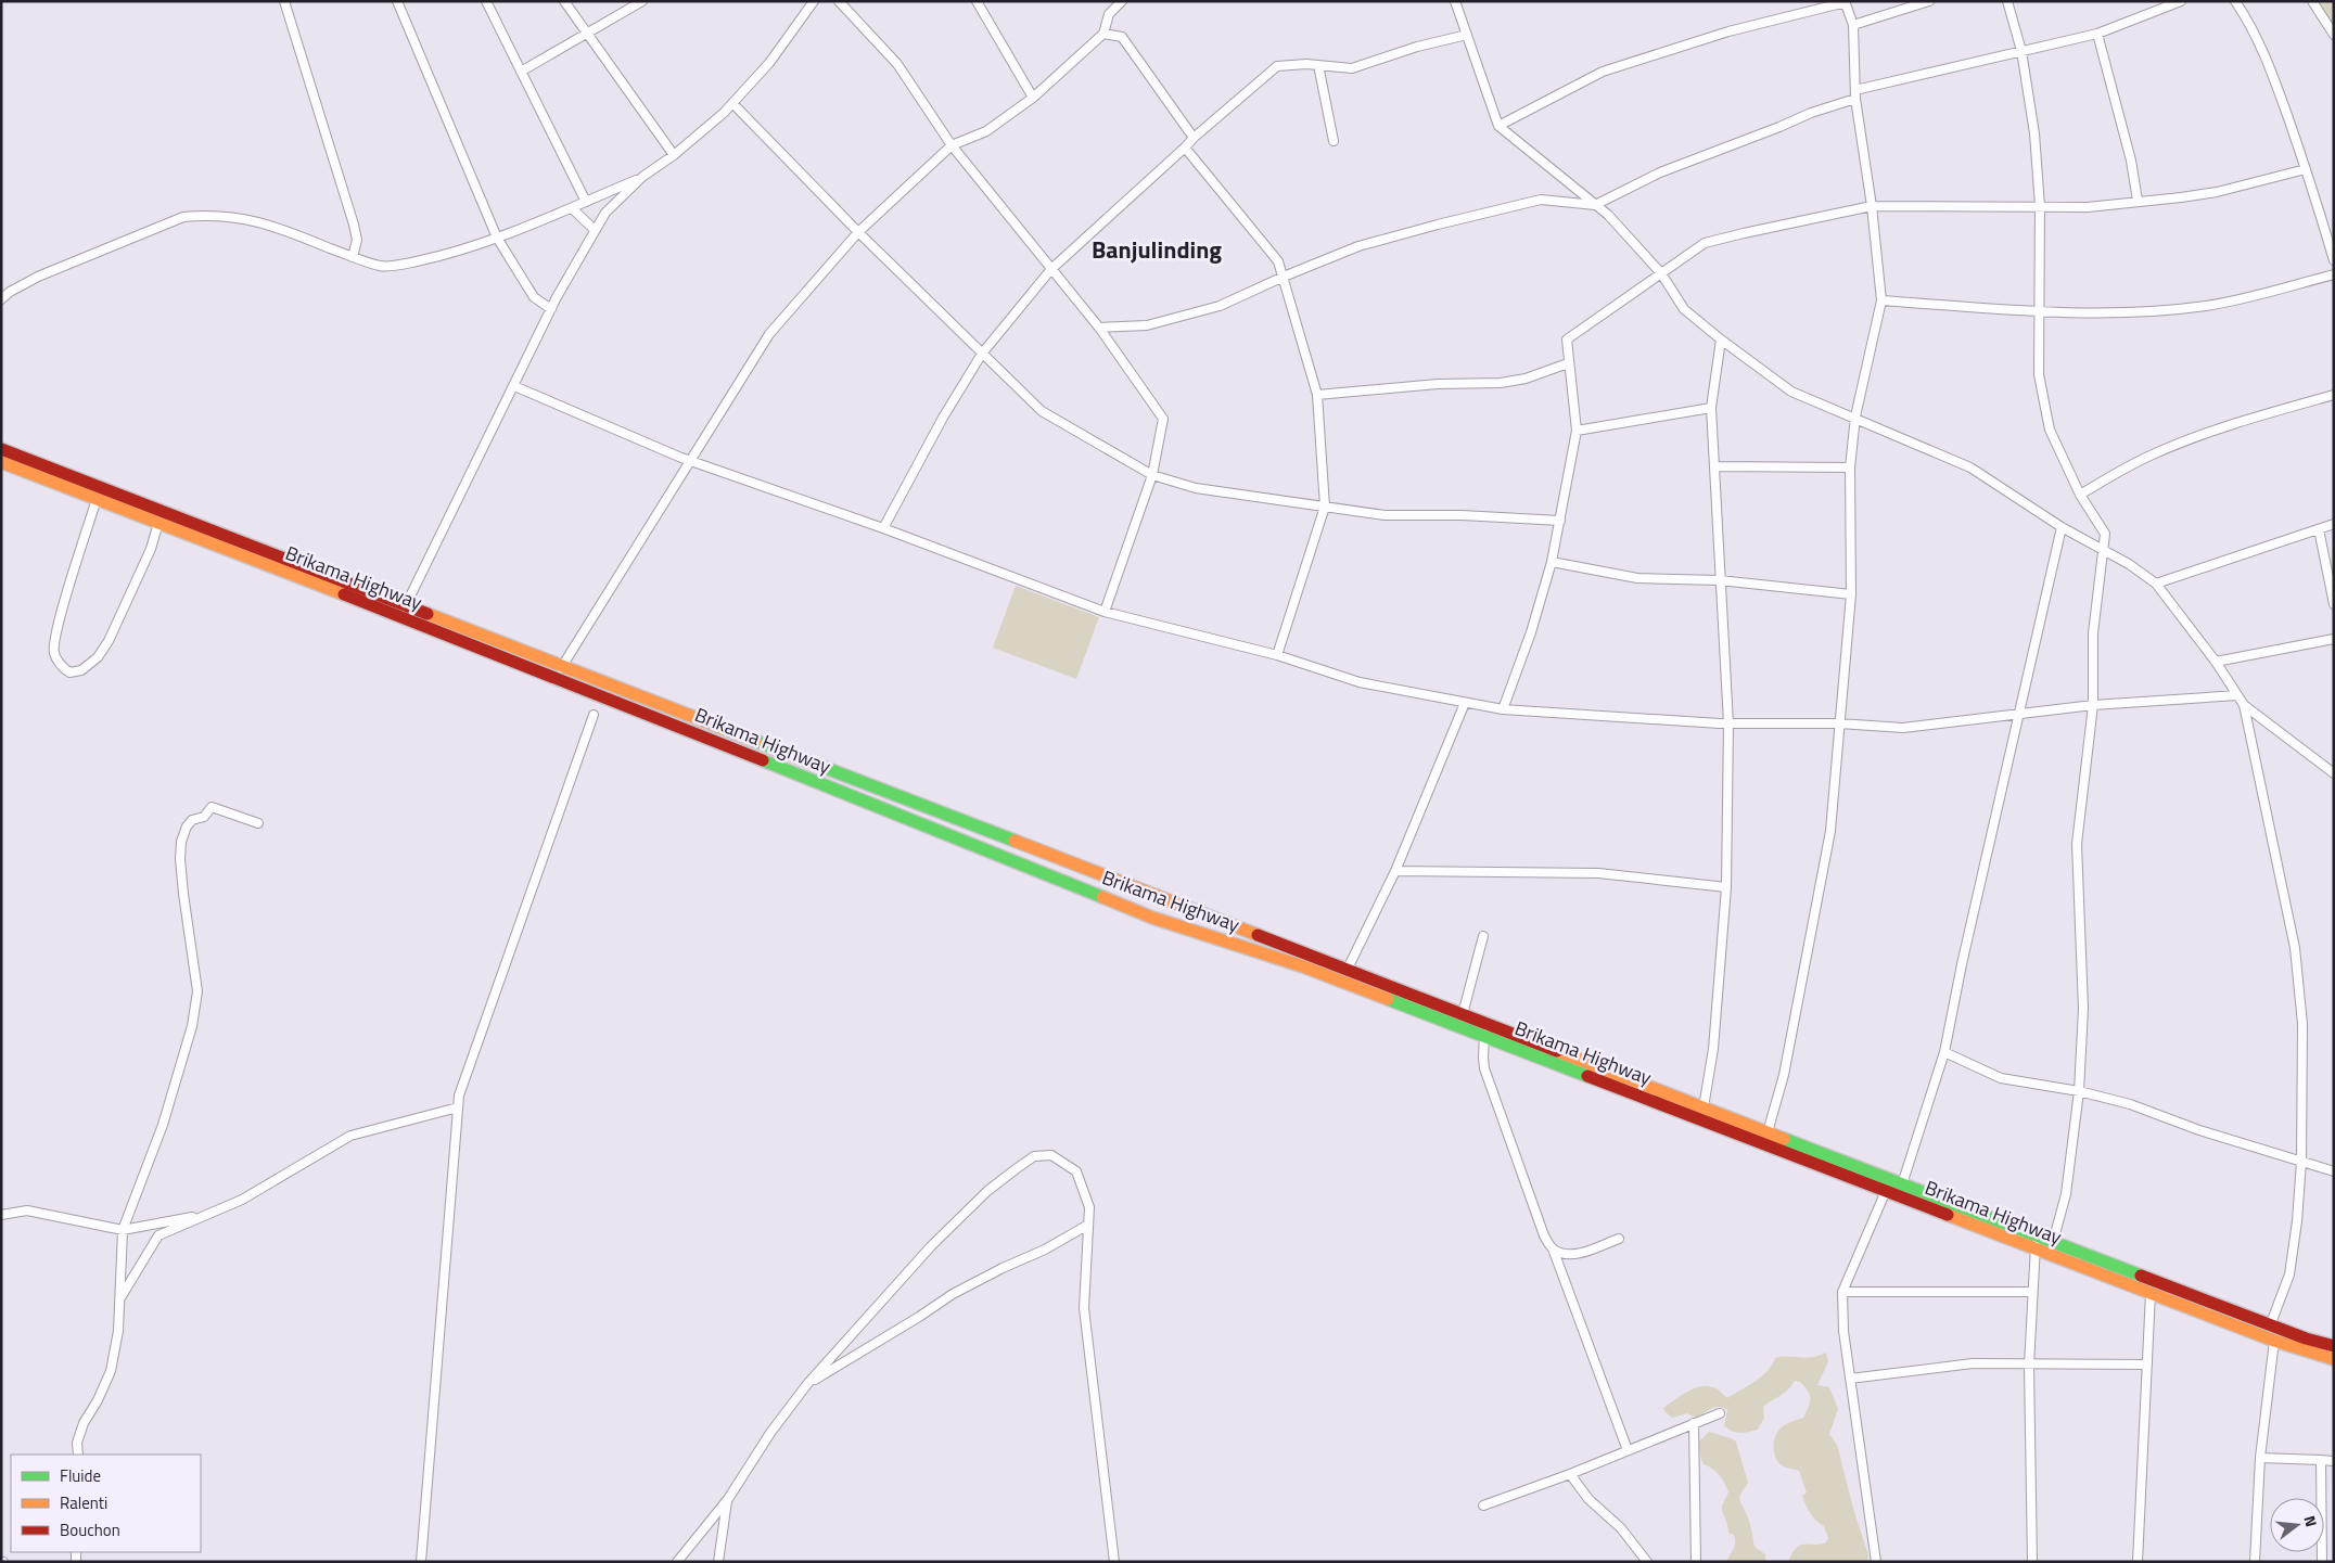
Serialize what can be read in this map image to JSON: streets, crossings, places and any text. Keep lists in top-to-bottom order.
{
  "streets": {
    "highway": ["Brikama Highway"]
  },
  "districts": ["Banjulinding"],
  "legend": ["Fluide", "Ralenti", "Bouchon"],
  "north": "right"
}
